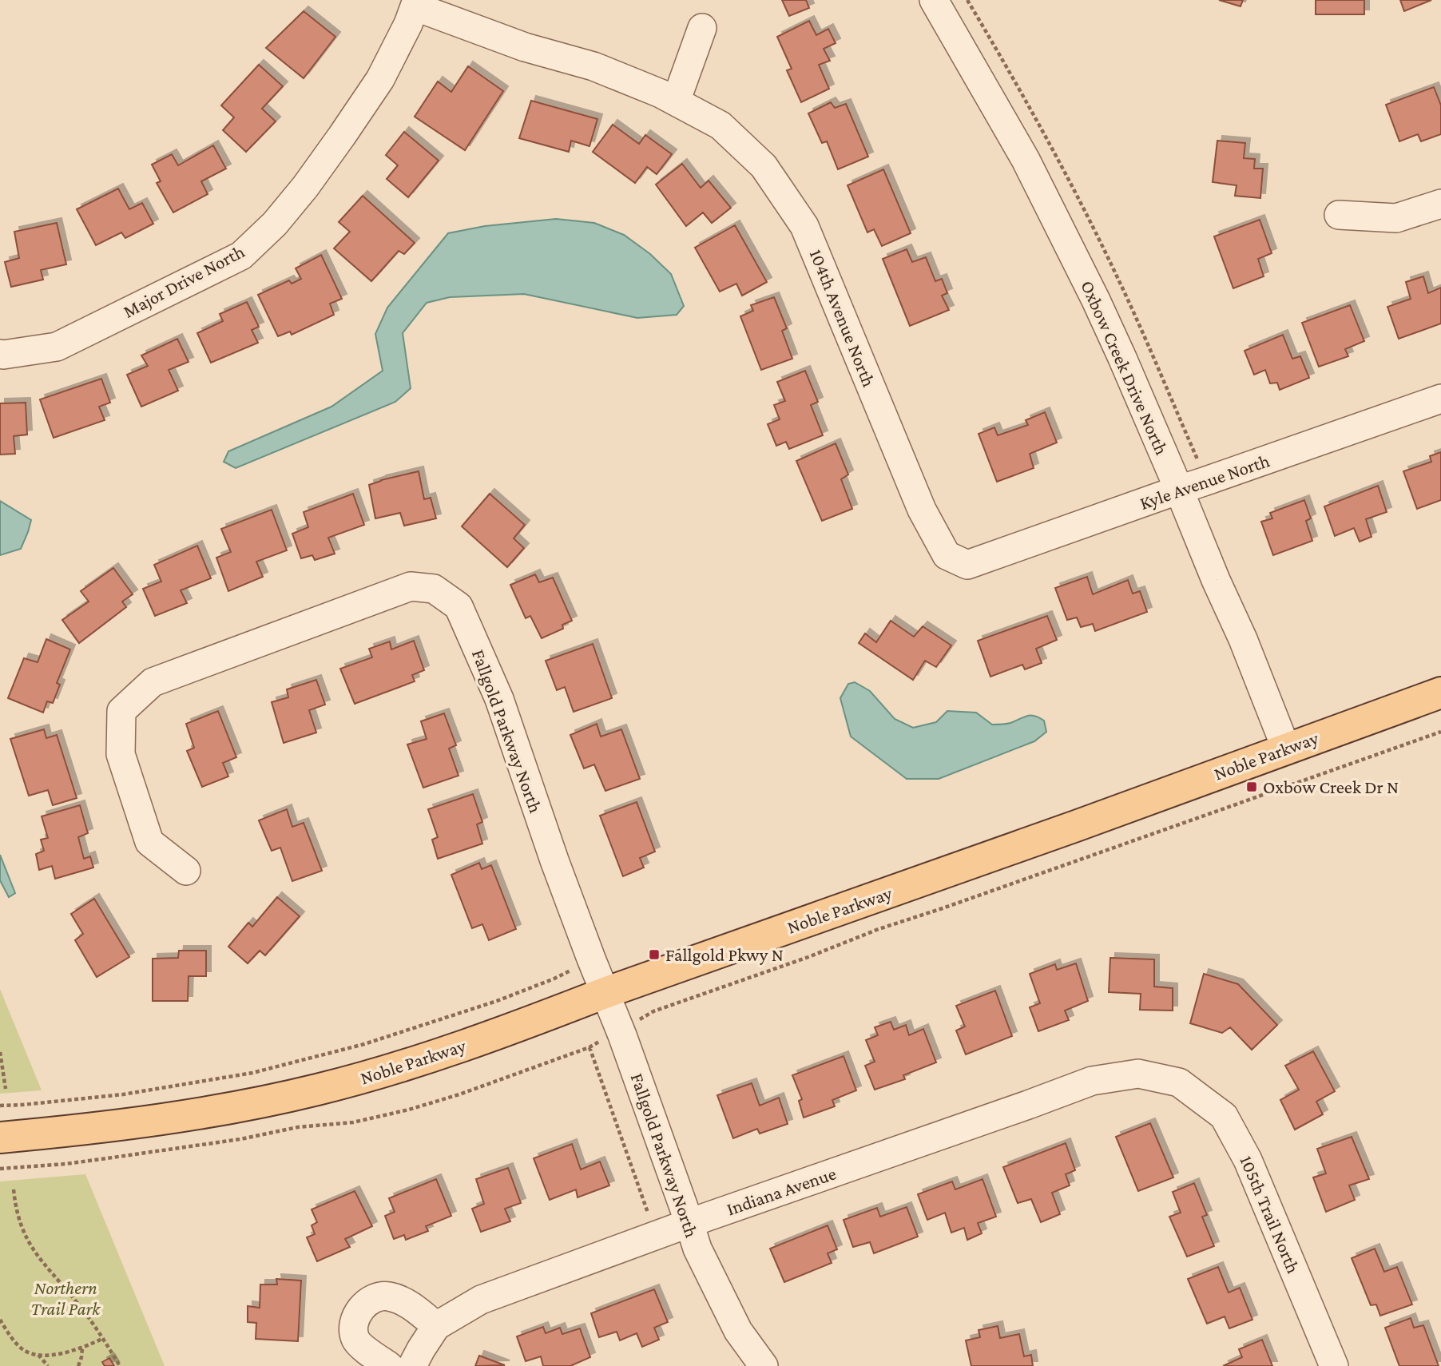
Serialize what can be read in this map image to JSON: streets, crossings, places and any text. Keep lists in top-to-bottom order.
{
  "streets": {
    "main road": ["Noble Parkway"],
    "street": [
      "Major Drive North",
      "104th Avenue North",
      "Oxbow Creek Drive North",
      "Kyle Avenue North",
      "Fallgold Parkway North",
      "Indiana Avenue",
      "105th Trail North"
    ]
  },
  "crossings": [
    ["Major Drive North", "104th Avenue North"],
    ["104th Avenue North", "Kyle Avenue North"],
    ["Oxbow Creek Drive North", "Kyle Avenue North"],
    ["Oxbow Creek Drive North", "Noble Parkway"],
    ["Fallgold Parkway North", "Noble Parkway"],
    ["Fallgold Parkway North", "Indiana Avenue"],
    ["Indiana Avenue", "105th Trail North"]
  ],
  "parks": ["Northern Trail Park"],
  "places": {
    "transit": ["Oxbow Creek Dr N", "Fallgold Pkwy N"]
  }
}
